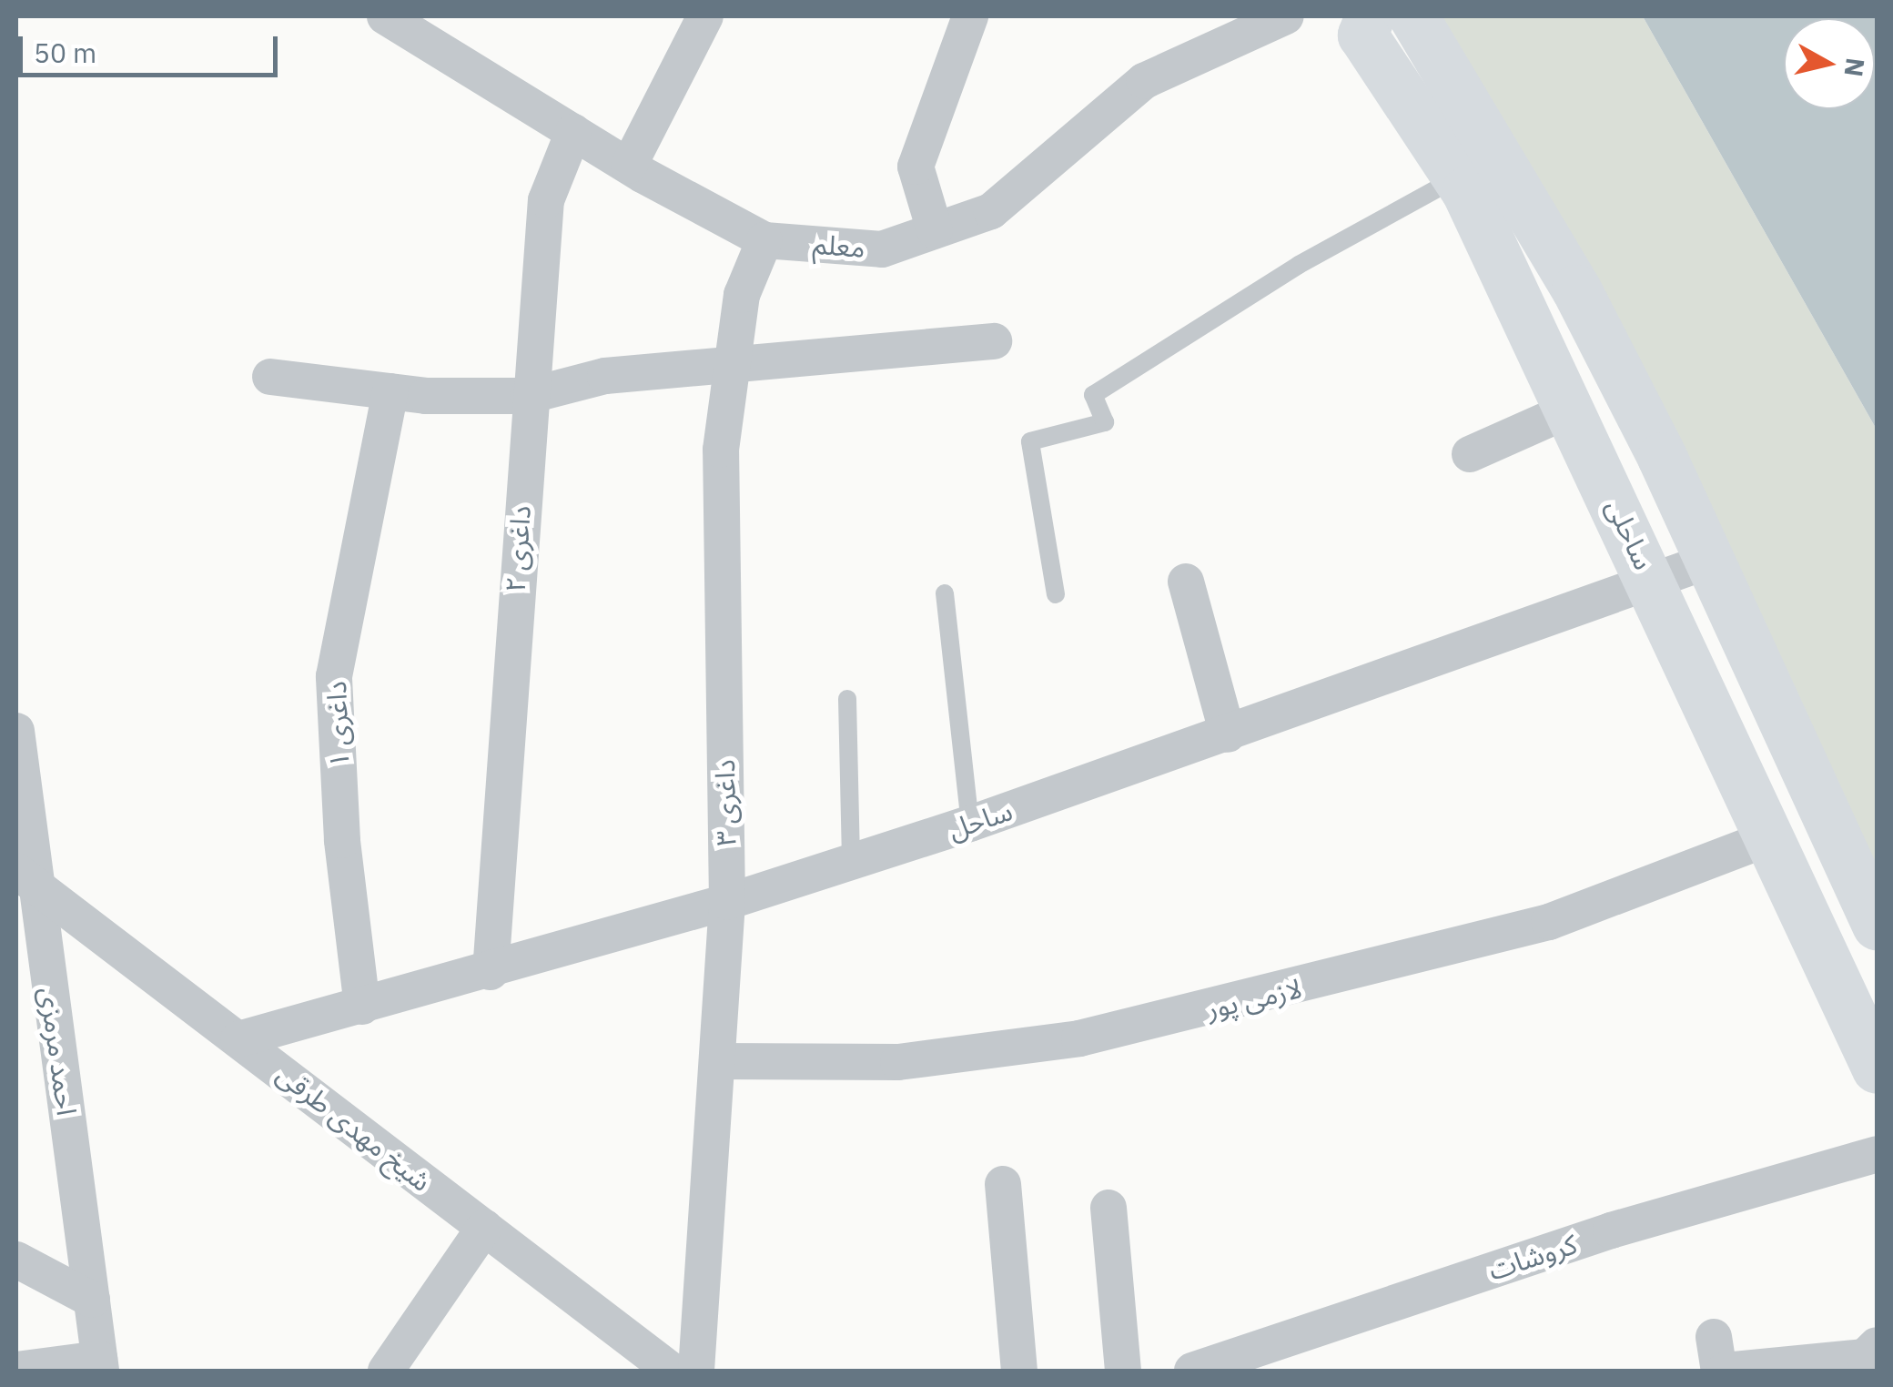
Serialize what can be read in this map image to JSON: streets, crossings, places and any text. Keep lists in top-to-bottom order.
{
  "streets": {
    "main road": ["ساحلی"],
    "street": [
      "معلم",
      "داغری ۲",
      "داغری ۱",
      "داغری ۳",
      "ساحل",
      "لازمی پور",
      "احمد مرمزی",
      "شیخ مهدی طرقی",
      "کروشات"
    ]
  },
  "crossings": [
    ["معلم", "داغری ۲"],
    ["معلم", "داغری ۳"],
    ["ساحلی", "ساحل"],
    ["ساحلی", "لازمی پور"],
    ["داغری ۲", "ساحل"],
    ["داغری ۱", "ساحل"],
    ["داغری ۳", "ساحل"],
    ["داغری ۳", "لازمی پور"],
    ["ساحل", "شیخ مهدی طرقی"],
    ["احمد مرمزی", "شیخ مهدی طرقی"]
  ],
  "scale_bar": "50 m",
  "north": "right"
}
